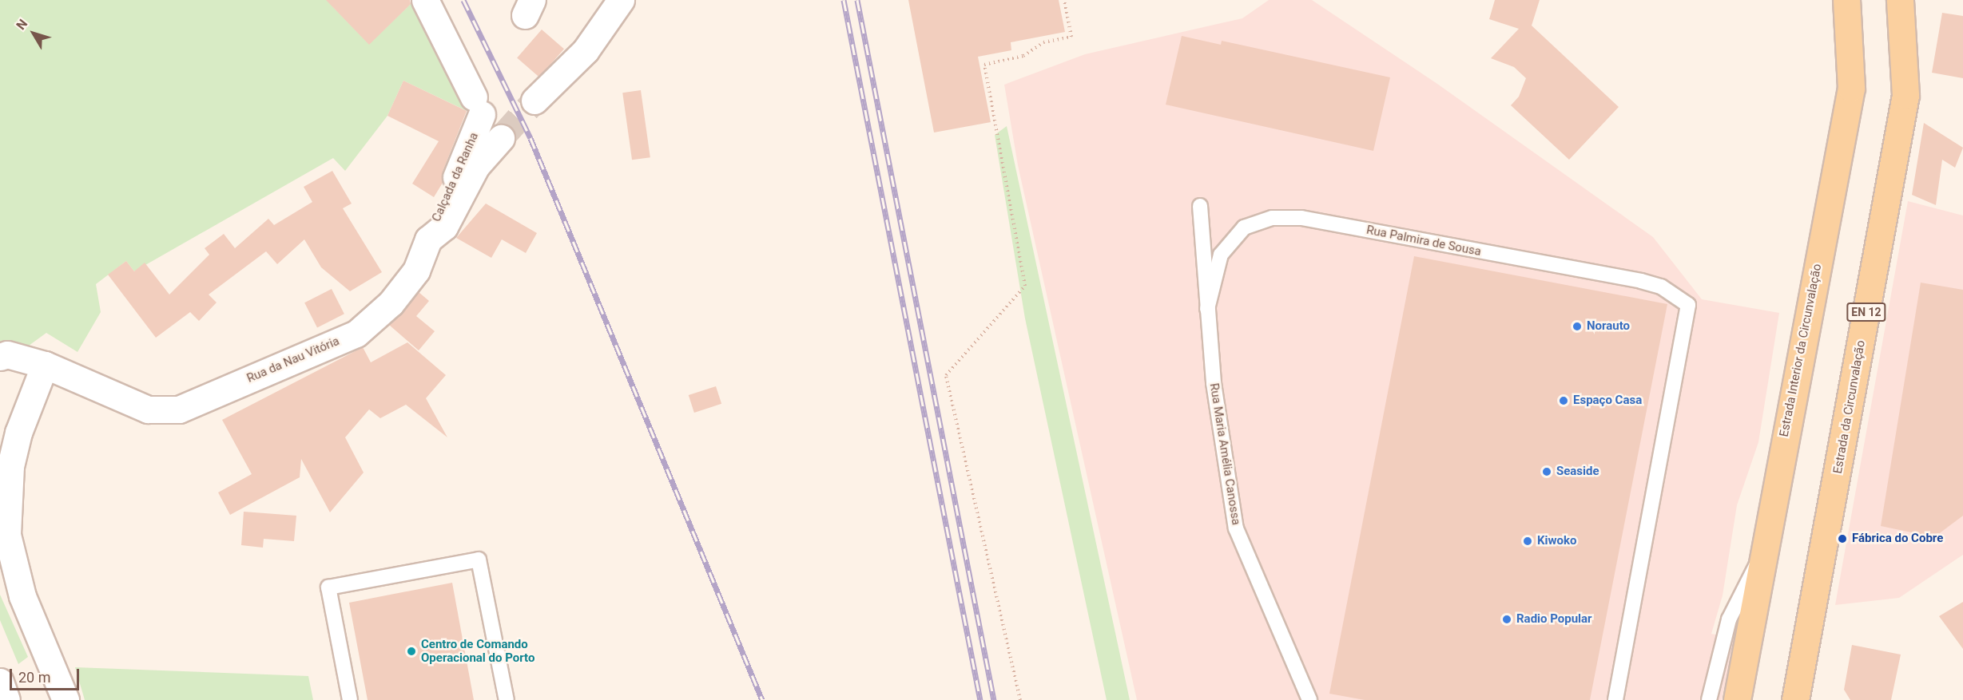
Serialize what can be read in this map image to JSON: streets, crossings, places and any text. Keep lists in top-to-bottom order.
{
  "streets": {
    "main road": ["EN 12", "Estrada Interior da Circunvalação", "Estrada da Circunvalação"],
    "street": ["Calçada da Ranha", "Rua da Nau Vitória"],
    "lane": ["Rua Palmira de Sousa", "Rua Maria Amélia Canossa"]
  },
  "crossings": [
    ["Calçada da Ranha", "Rua da Nau Vitória"],
    ["Rua Palmira de Sousa", "Rua Maria Amélia Canossa"]
  ],
  "places": [
    "Norauto",
    "Espaço Casa",
    "Seaside",
    "Fábrica do Cobre",
    "Kiwoko",
    "Radio Popular",
    "Centro de Comando Operacional do Porto"
  ],
  "scale_bar": "20 m",
  "north": "top left"
}
